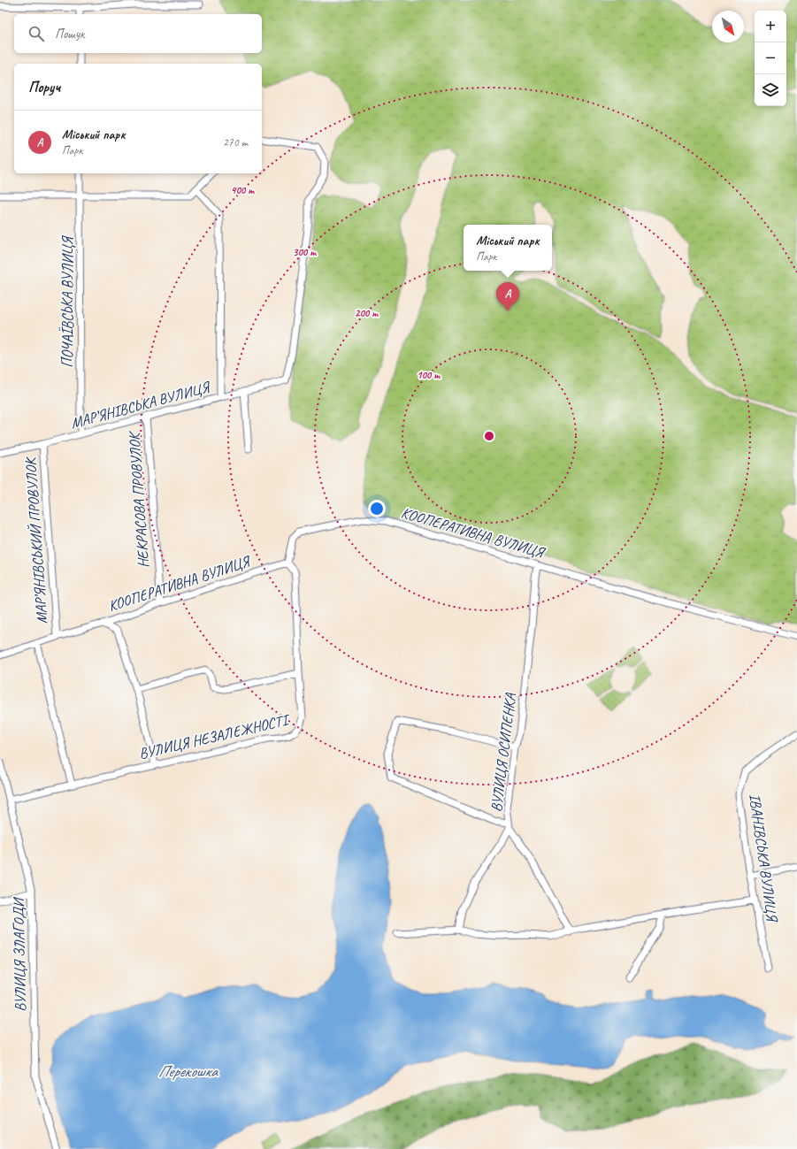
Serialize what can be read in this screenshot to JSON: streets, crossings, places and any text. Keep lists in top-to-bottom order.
{
  "streets": {
    "street": [
      "ПОЧАЇВСЬКА ВУЛИЦЯ",
      "МАР’ЯНІВСЬКА ВУЛИЦЯ",
      "НЕКРАСОВА ПРОВУЛОК",
      "КООПЕРАТИВНА ВУЛИЦЯ",
      "МАР’ЯНІВСЬКИЙ ПРОВУЛОК",
      "ВУЛИЦЯ НЕЗАЛЕЖНОСТІ",
      "ВУЛИЦЯ ОСИПЕНКА",
      "ІВАНІВСЬКА ВУЛИЦЯ",
      "ВУЛИЦЯ ЗЛАГОДИ"
    ]
  },
  "crossings": [
    ["ПОЧАЇВСЬКА ВУЛИЦЯ", "МАР’ЯНІВСЬКА ВУЛИЦЯ"],
    ["МАР’ЯНІВСЬКА ВУЛИЦЯ", "НЕКРАСОВА ПРОВУЛОК"],
    ["МАР’ЯНІВСЬКА ВУЛИЦЯ", "МАР’ЯНІВСЬКИЙ ПРОВУЛОК"],
    ["НЕКРАСОВА ПРОВУЛОК", "КООПЕРАТИВНА ВУЛИЦЯ"],
    ["КООПЕРАТИВНА ВУЛИЦЯ", "МАР’ЯНІВСЬКИЙ ПРОВУЛОК"],
    ["КООПЕРАТИВНА ВУЛИЦЯ", "ВУЛИЦЯ НЕЗАЛЕЖНОСТІ"],
    ["КООПЕРАТИВНА ВУЛИЦЯ", "ВУЛИЦЯ ОСИПЕНКА"],
    ["ВУЛИЦЯ НЕЗАЛЕЖНОСТІ", "ВУЛИЦЯ ЗЛАГОДИ"]
  ],
  "water": ["Перекошка"],
  "north": "bottom right",
  "page": {
    "map_buttons": ["+", "−"],
    "search": "Пошук",
    "heading": "Поруч",
    "list": [
      {
        "mark": "A",
        "name": "Міський парк",
        "note": "Парк",
        "value": "270 m"
      }
    ],
    "popup": ["Міський парк", "Парк"],
    "pins": "A"
  },
  "rings": [
    "400 m",
    "300 m",
    "200 m",
    "100 m"
  ]
}
